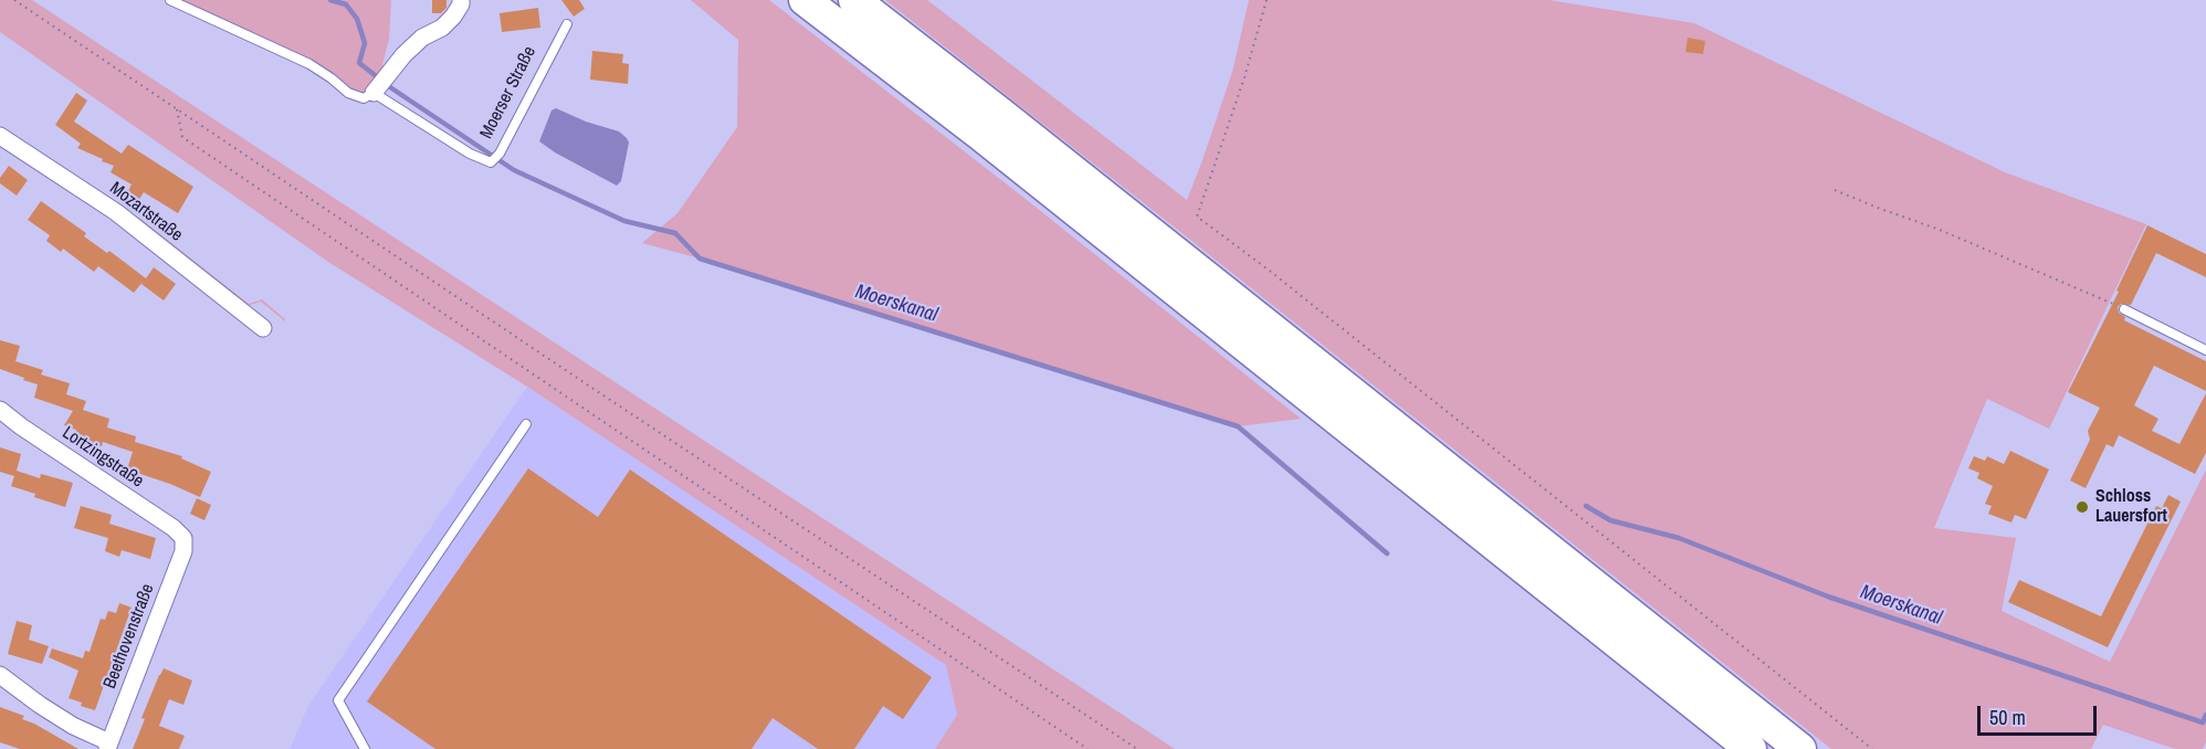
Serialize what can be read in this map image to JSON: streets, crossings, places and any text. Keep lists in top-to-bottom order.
{
  "streets": {
    "street": ["Mozartstraße", "Lortzingstraße", "Beethovenstraße"],
    "lane": ["Moerser Straße"]
  },
  "crossings": [
    ["Lortzingstraße", "Beethovenstraße"]
  ],
  "water": ["Moerskanal"],
  "places": ["Schloss Lauersfort"],
  "scale_bar": "50 m"
}
